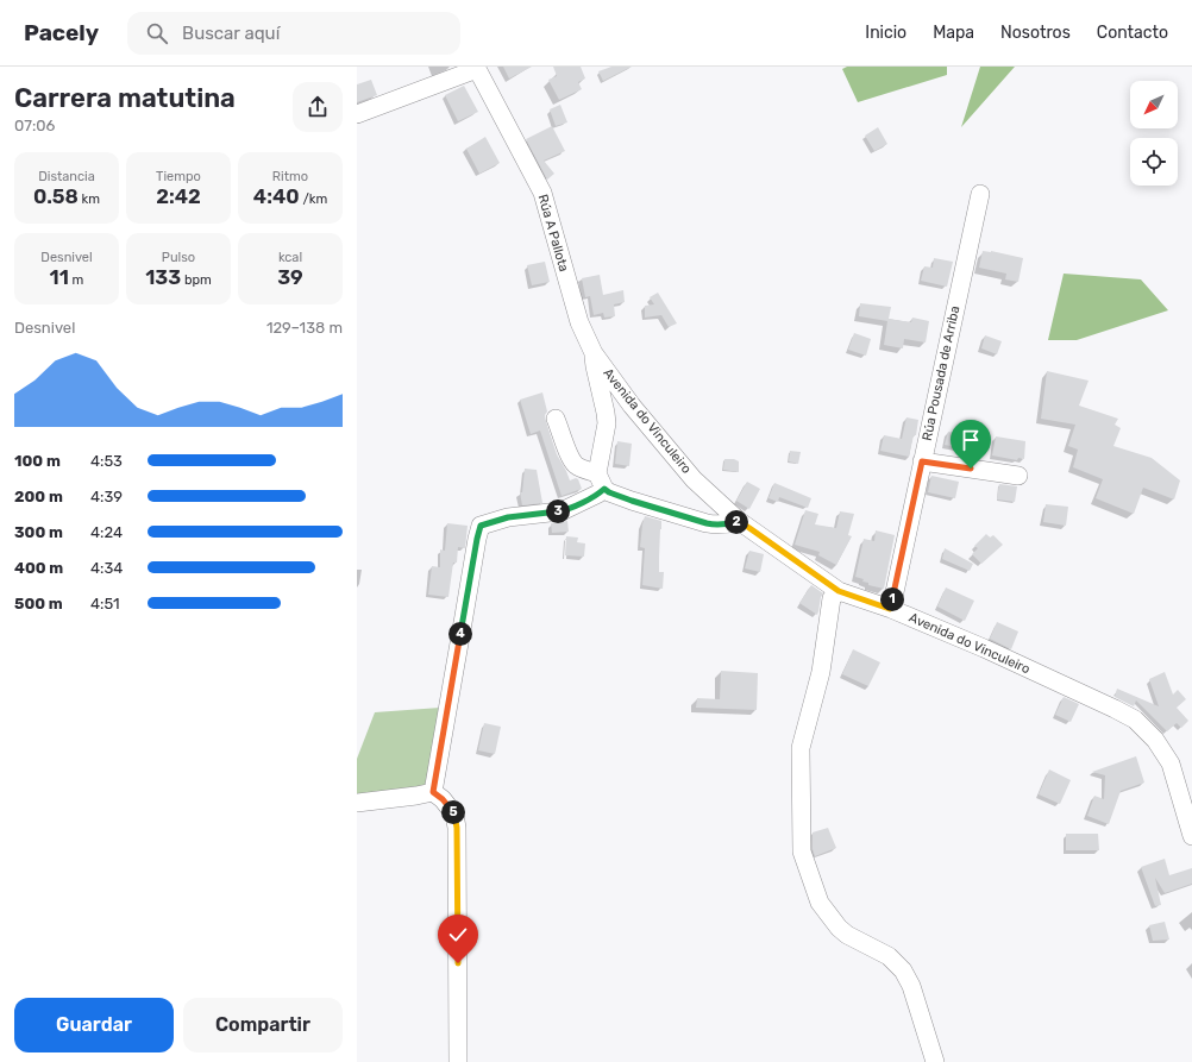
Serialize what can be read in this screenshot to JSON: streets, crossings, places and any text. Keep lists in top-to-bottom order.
{
  "streets": {
    "street": ["Rúa A Pallota", "Rúa Pousada de Arriba", "Avenida do Vinculeiro"]
  },
  "crossings": [
    ["Rúa A Pallota", "Avenida do Vinculeiro"],
    ["Rúa Pousada de Arriba", "Avenida do Vinculeiro"]
  ],
  "north": "bottom left",
  "page": {
    "header": "Pacely",
    "search": "Buscar aquí",
    "nav": [
      "Inicio",
      "Mapa",
      "Nosotros",
      "Contacto"
    ],
    "heading": ["Carrera matutina", "07:06"],
    "stats": [
      ["Distancia", "0.58 km"],
      ["Tiempo", "2:42"],
      ["Ritmo", "4:40 /km"],
      ["Desnivel", "11 m"],
      ["Pulso", "133 bpm"],
      ["kcal", "39"]
    ],
    "chart": ["Desnivel", "129–138 m"],
    "list": [
      {
        "name": "100 m",
        "note": "4:53"
      },
      {
        "name": "200 m",
        "note": "4:39"
      },
      {
        "name": "300 m",
        "note": "4:24"
      },
      {
        "name": "400 m",
        "note": "4:34"
      },
      {
        "name": "500 m",
        "note": "4:51"
      }
    ],
    "pins": [
      "3",
      "2",
      "1",
      "4",
      "5"
    ],
    "buttons": ["Guardar", "Compartir"]
  }
}
